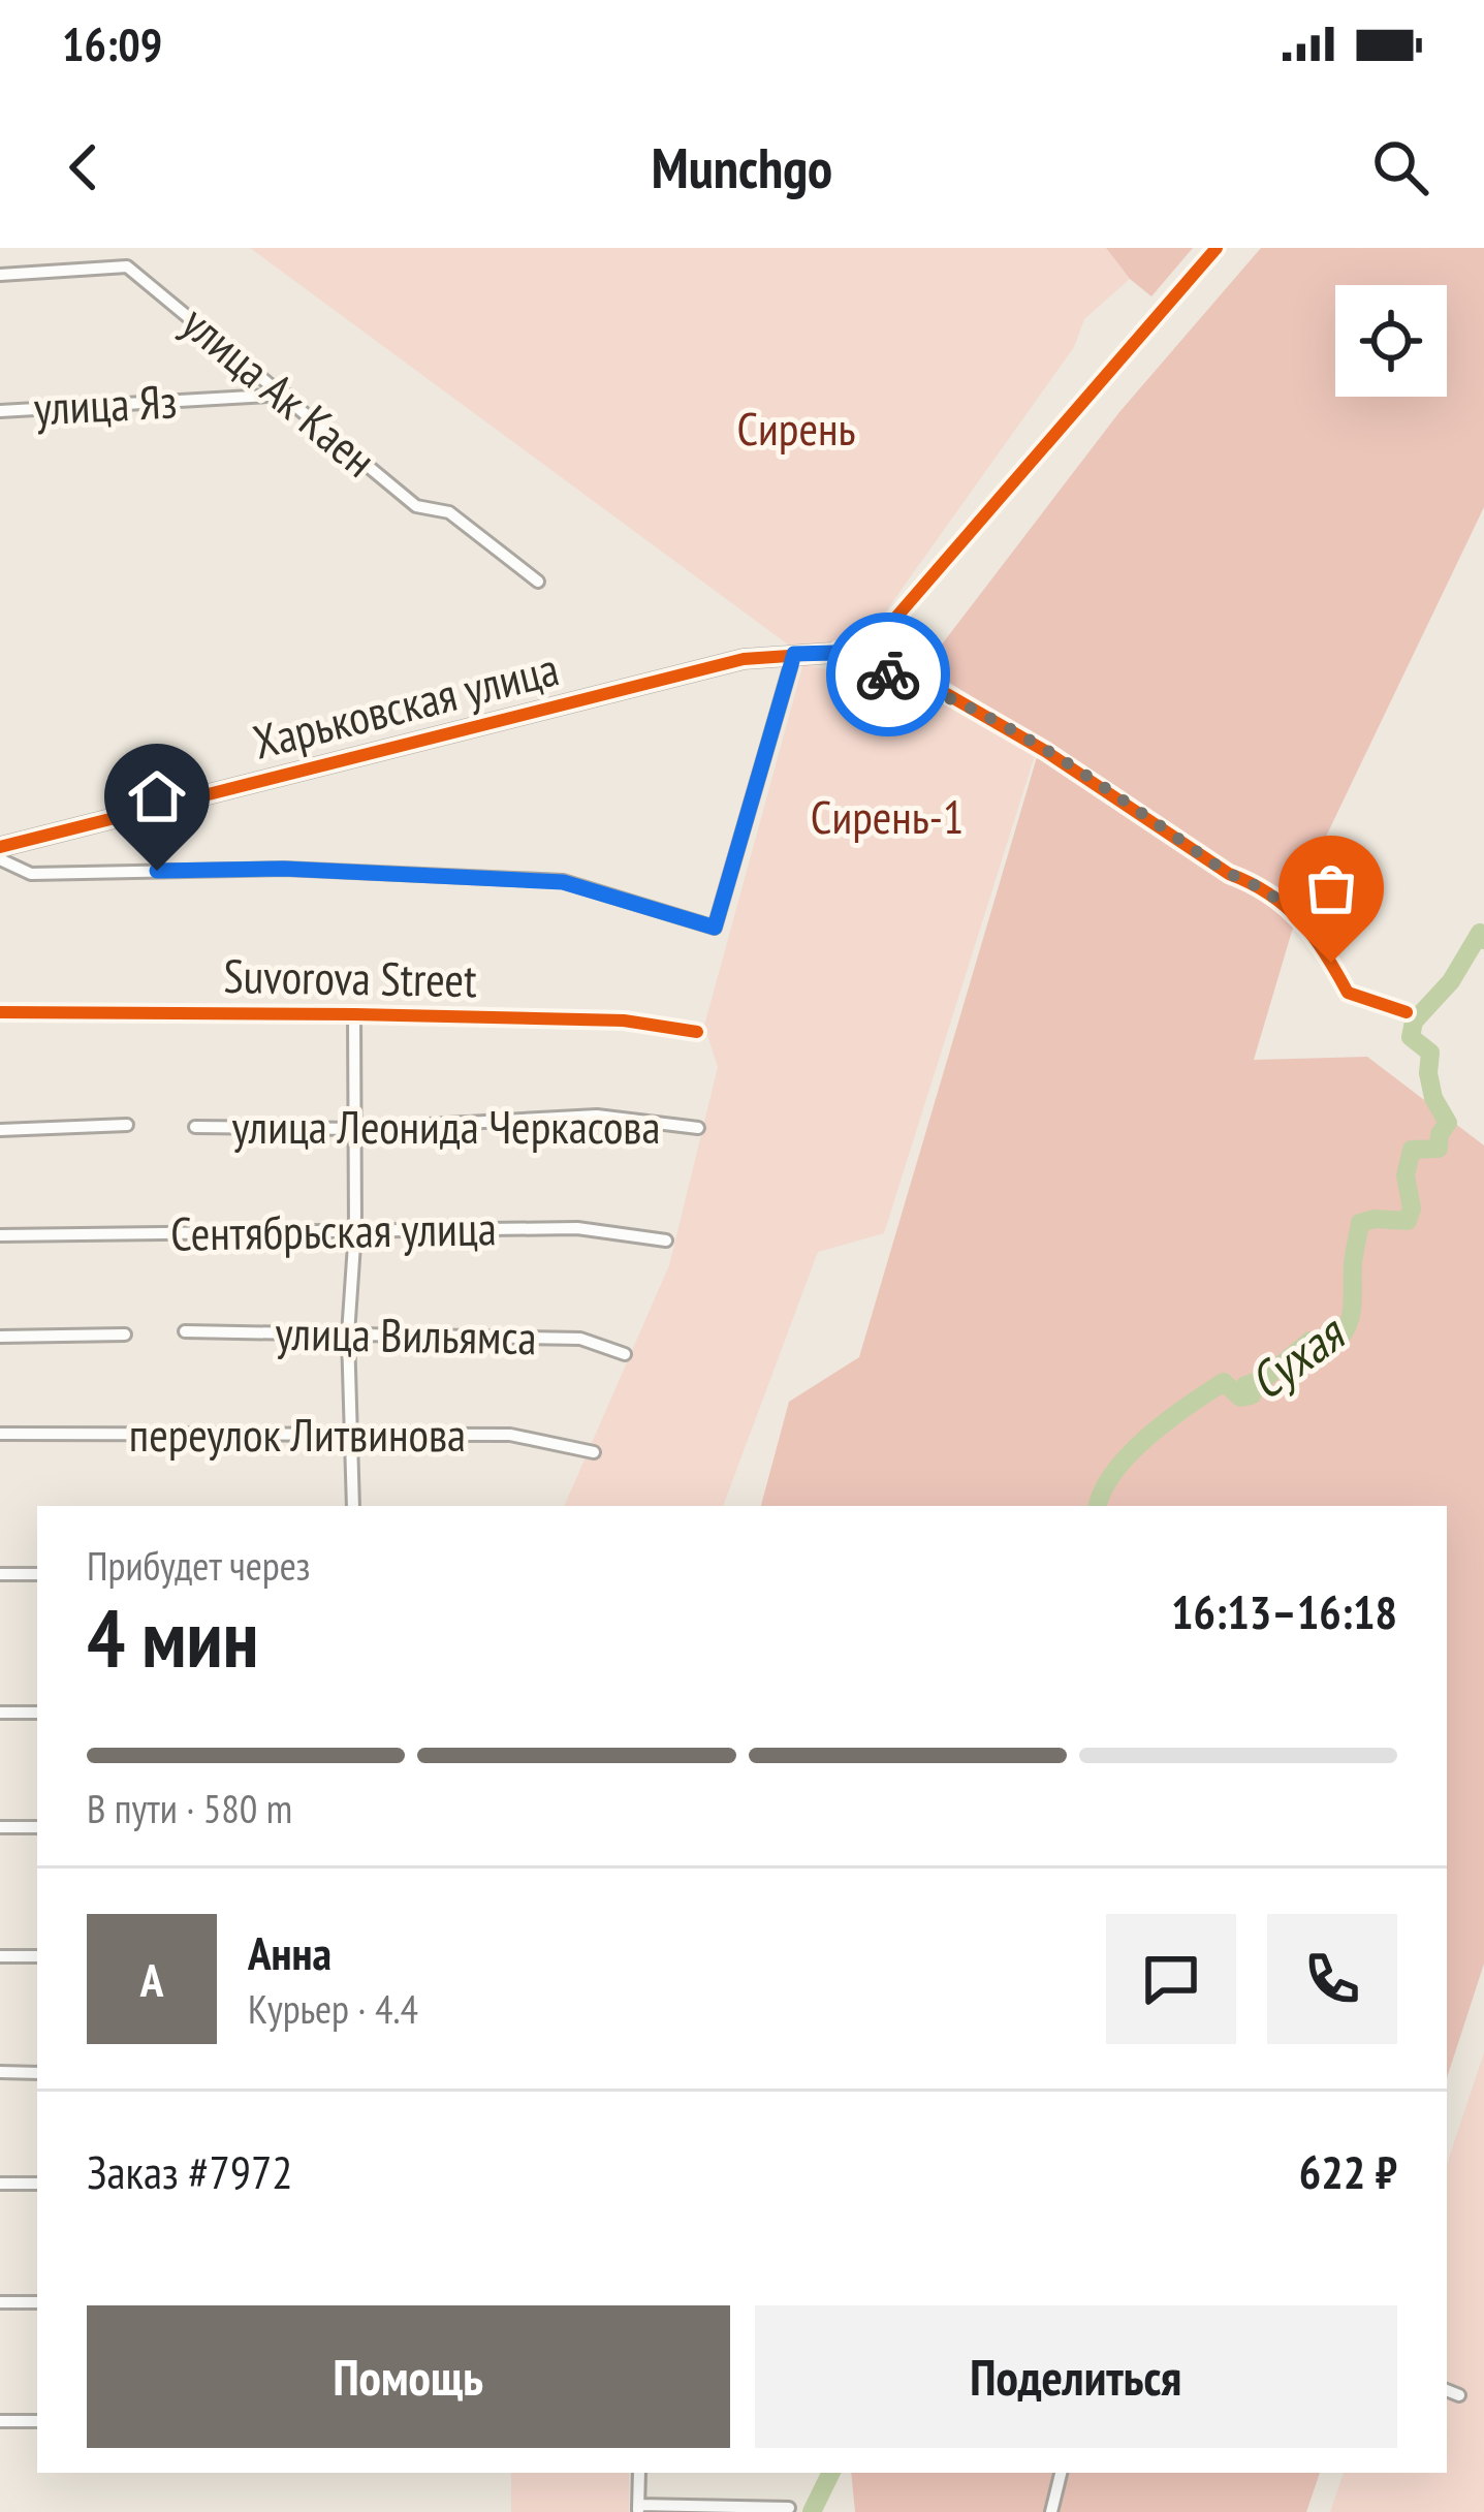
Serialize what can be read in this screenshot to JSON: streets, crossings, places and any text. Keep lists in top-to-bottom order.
{
  "streets": {
    "street": [
      "улица Ак Каен",
      "улица Яз",
      "Харьковская улица",
      "Suvorova Street",
      "улица Леонида Черкасова",
      "Сентябрьская улица",
      "улица Вильямса",
      "переулок Литвинова"
    ]
  },
  "crossings": [
    ["улица Ак Каен", "улица Яз"]
  ],
  "water": ["Сухая"],
  "parks": ["Сирень", "Сирень-1"],
  "page": {
    "status": "16:09",
    "header": "Munchgo",
    "heading": ["4 мин", "Прибудет через", "16:13–16:18"],
    "panel": [
      "Анна",
      "Курьер · 4.4",
      "Заказ #7972",
      "622 ₽"
    ],
    "bar": "В пути · 580 m",
    "round": "А",
    "buttons": ["Помощь", "Поделиться"]
  }
}
